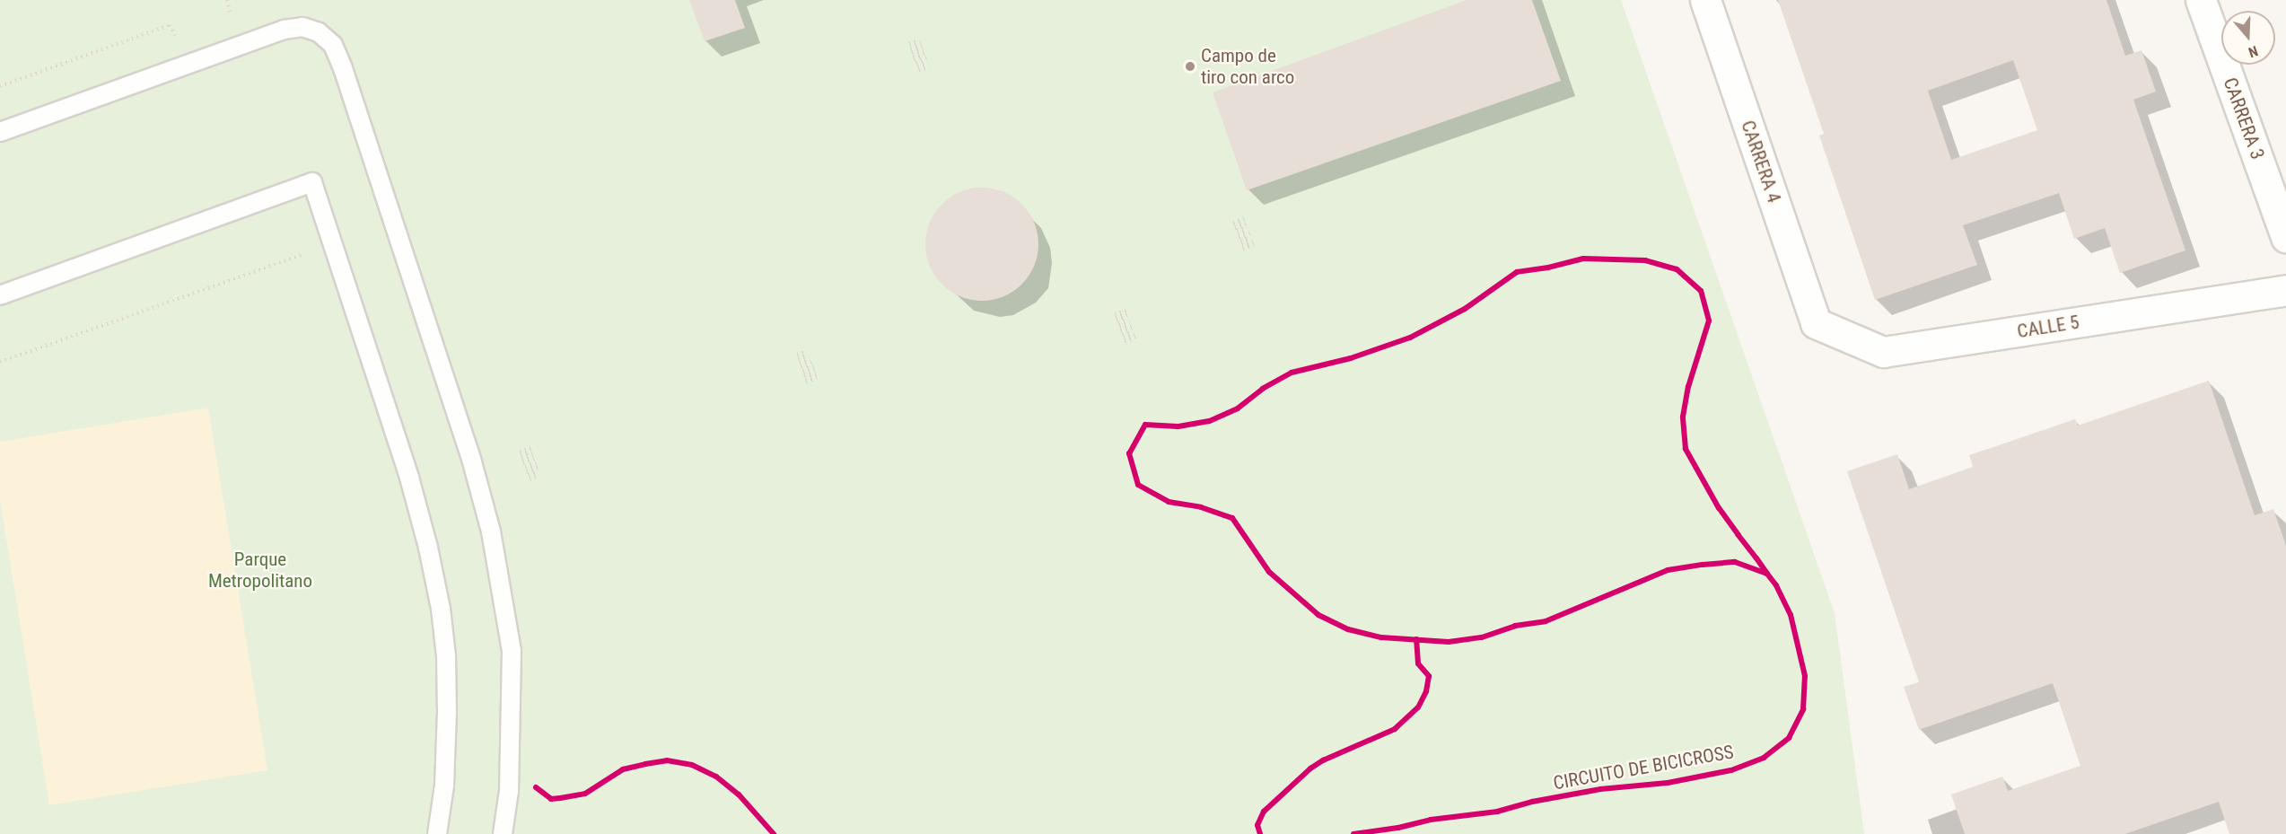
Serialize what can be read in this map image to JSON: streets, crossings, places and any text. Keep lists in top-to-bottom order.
{
  "streets": {
    "street": ["CARRERA 3", "CARRERA 4", "CALLE 5"],
    "cycle path": ["CIRCUITO DE BICICROSS"]
  },
  "crossings": [
    ["CARRERA 4", "CALLE 5"]
  ],
  "parks": ["Parque Metropolitano"],
  "places": ["Campo de tiro con arco"],
  "north": "bottom"
}
